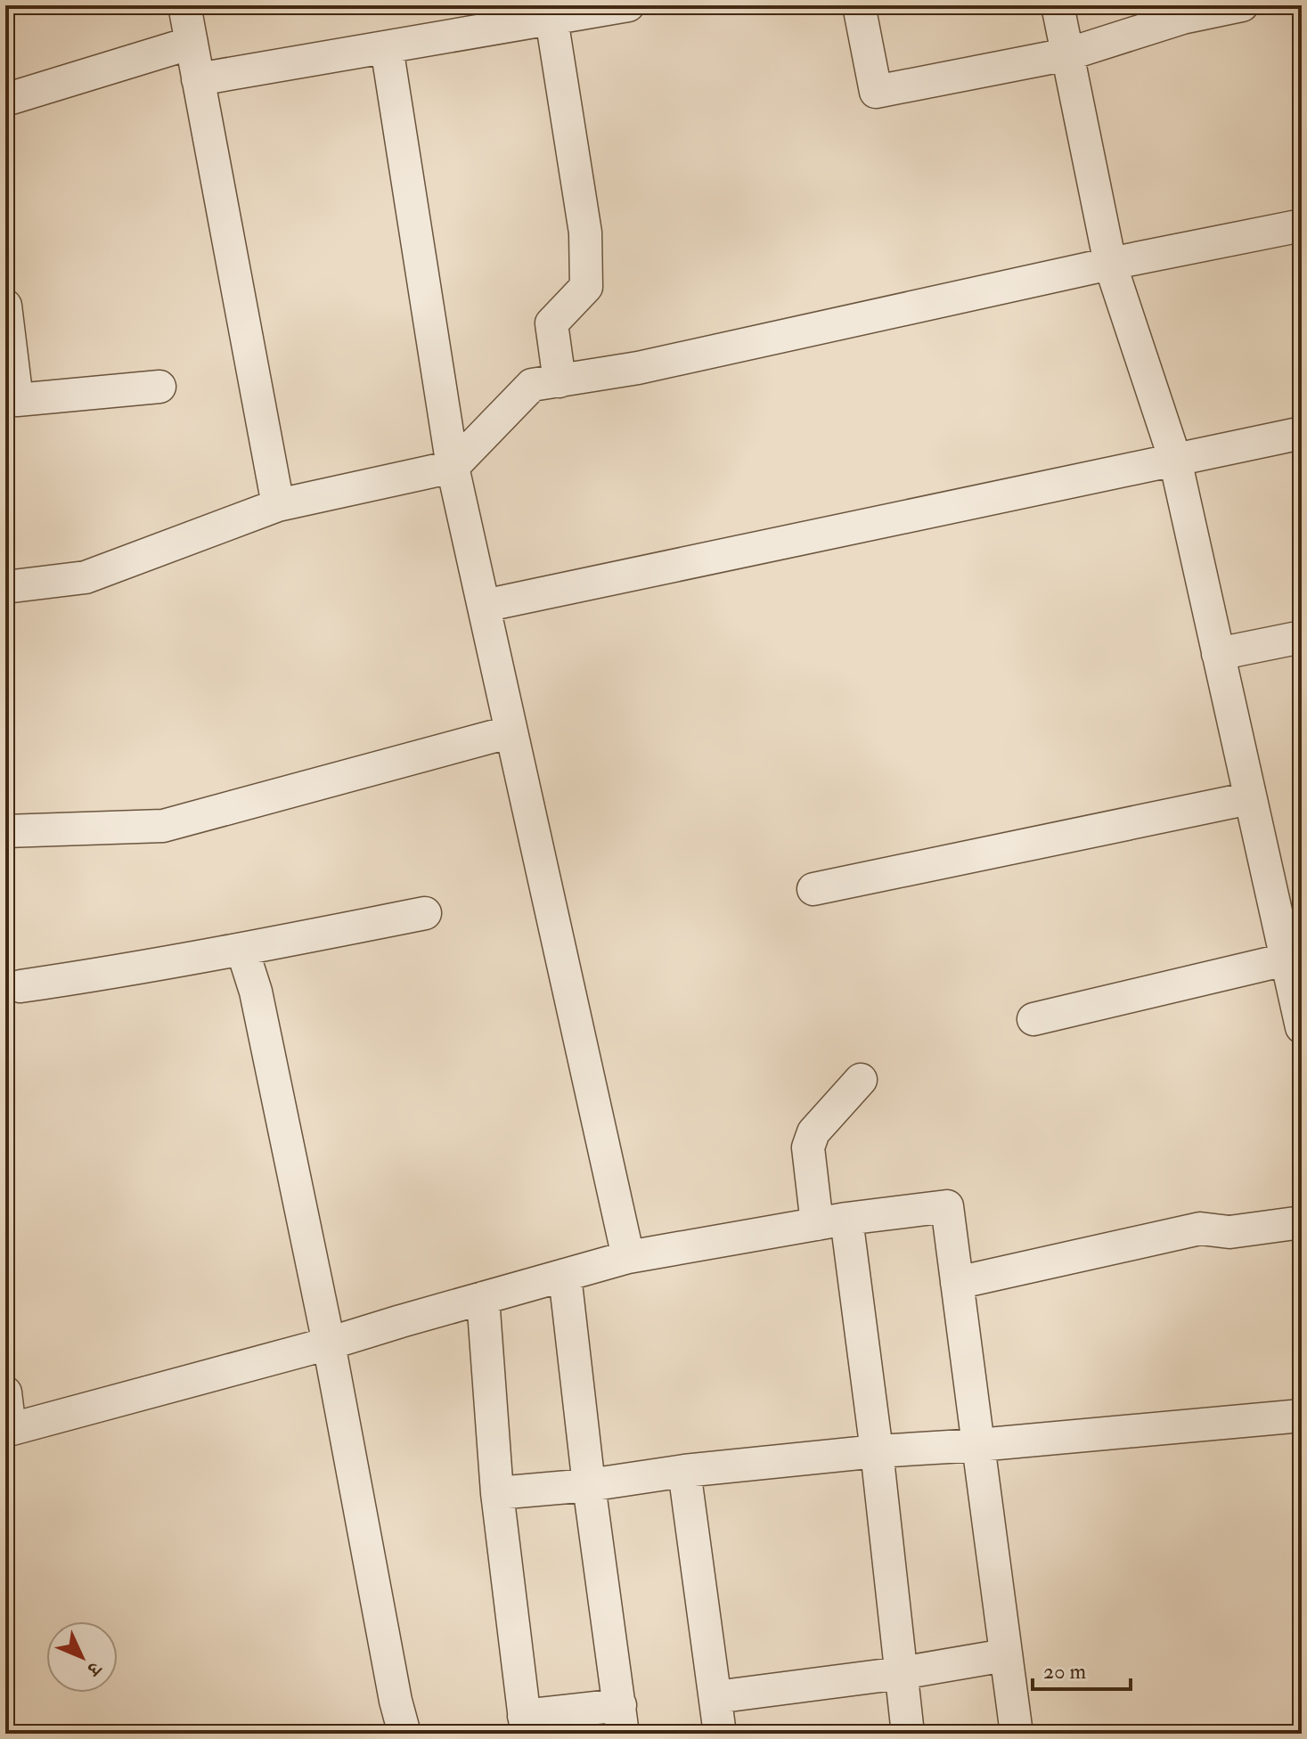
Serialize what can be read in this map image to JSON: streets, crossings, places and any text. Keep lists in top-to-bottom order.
{
  "scale_bar": "20 m",
  "north": "bottom right"
}
